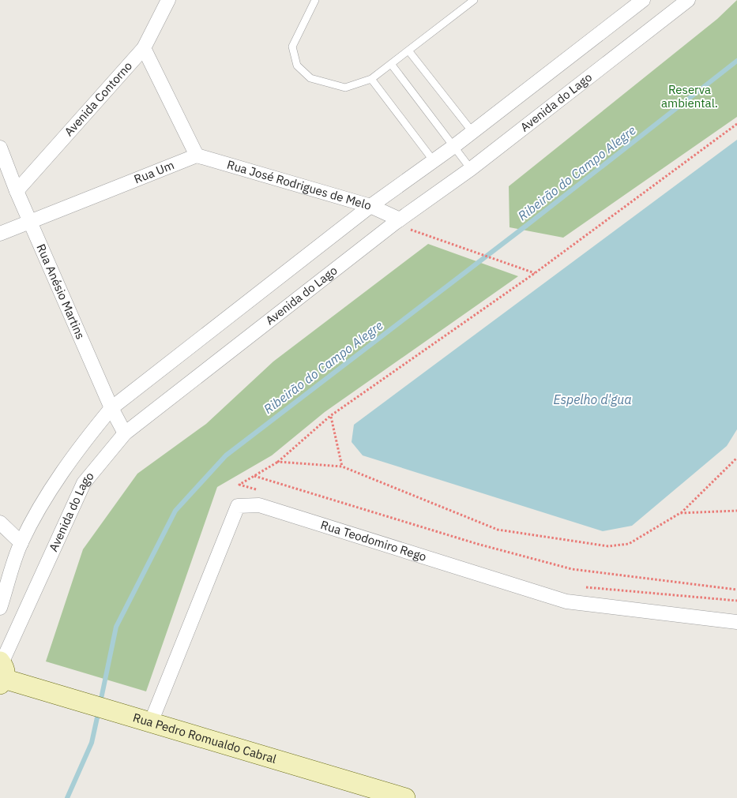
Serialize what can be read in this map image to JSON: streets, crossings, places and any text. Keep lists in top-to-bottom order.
{
  "streets": {
    "street": [
      "Avenida Contorno",
      "Avenida do Lago",
      "Rua Um",
      "Rua José Rodrigues de Melo",
      "Rua Anésio Martins",
      "Rua Teodomiro Rego",
      "Rua Pedro Romualdo Cabral"
    ]
  },
  "crossings": [
    ["Avenida Contorno", "Rua Anésio Martins"],
    ["Avenida do Lago", "Rua José Rodrigues de Melo"],
    ["Avenida do Lago", "Rua Anésio Martins"],
    ["Avenida do Lago", "Rua Pedro Romualdo Cabral"],
    ["Rua Um", "Rua José Rodrigues de Melo"],
    ["Rua Um", "Rua Anésio Martins"],
    ["Rua Teodomiro Rego", "Rua Pedro Romualdo Cabral"]
  ],
  "water": ["Ribeirão do Campo Alegre", "Espelho d'gua"],
  "parks": ["Reserva ambiental."]
}
